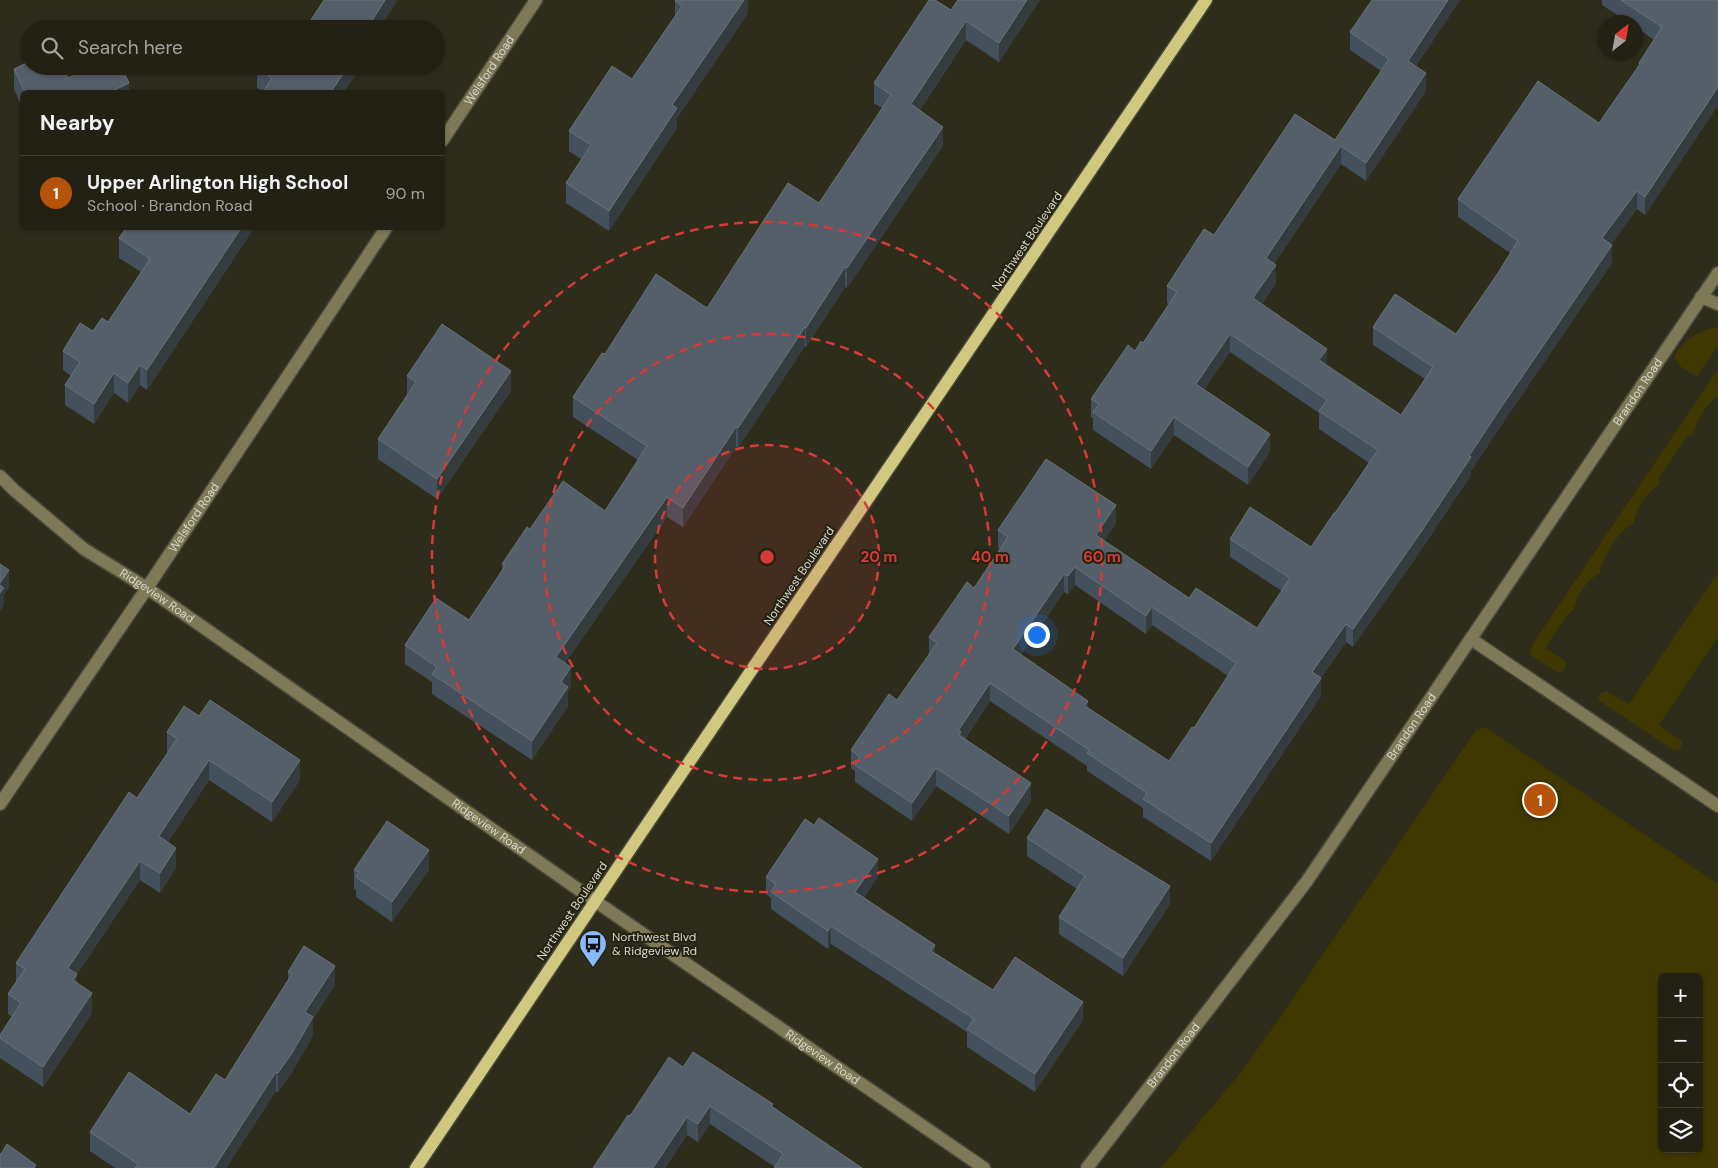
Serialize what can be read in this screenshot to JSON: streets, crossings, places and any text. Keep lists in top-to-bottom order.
{
  "streets": {
    "main road": ["Northwest Boulevard"],
    "street": ["Welsford Road", "Brandon Road", "Ridgeview Road"]
  },
  "crossings": [
    ["Welsford Road", "Ridgeview Road"],
    ["Northwest Boulevard", "Ridgeview Road"]
  ],
  "places": {
    "bus stop": ["Northwest Blvd & Ridgeview Rd"]
  },
  "north": "top right",
  "page": {
    "search": "Search here",
    "heading": "Nearby",
    "list": [
      {
        "mark": "1",
        "name": "Upper Arlington High School",
        "note": "School · Brandon Road",
        "value": "90 m"
      }
    ],
    "pins": "1",
    "map_buttons": ["+", "−"]
  },
  "rings": ["20 m", "40 m", "60 m"]
}
